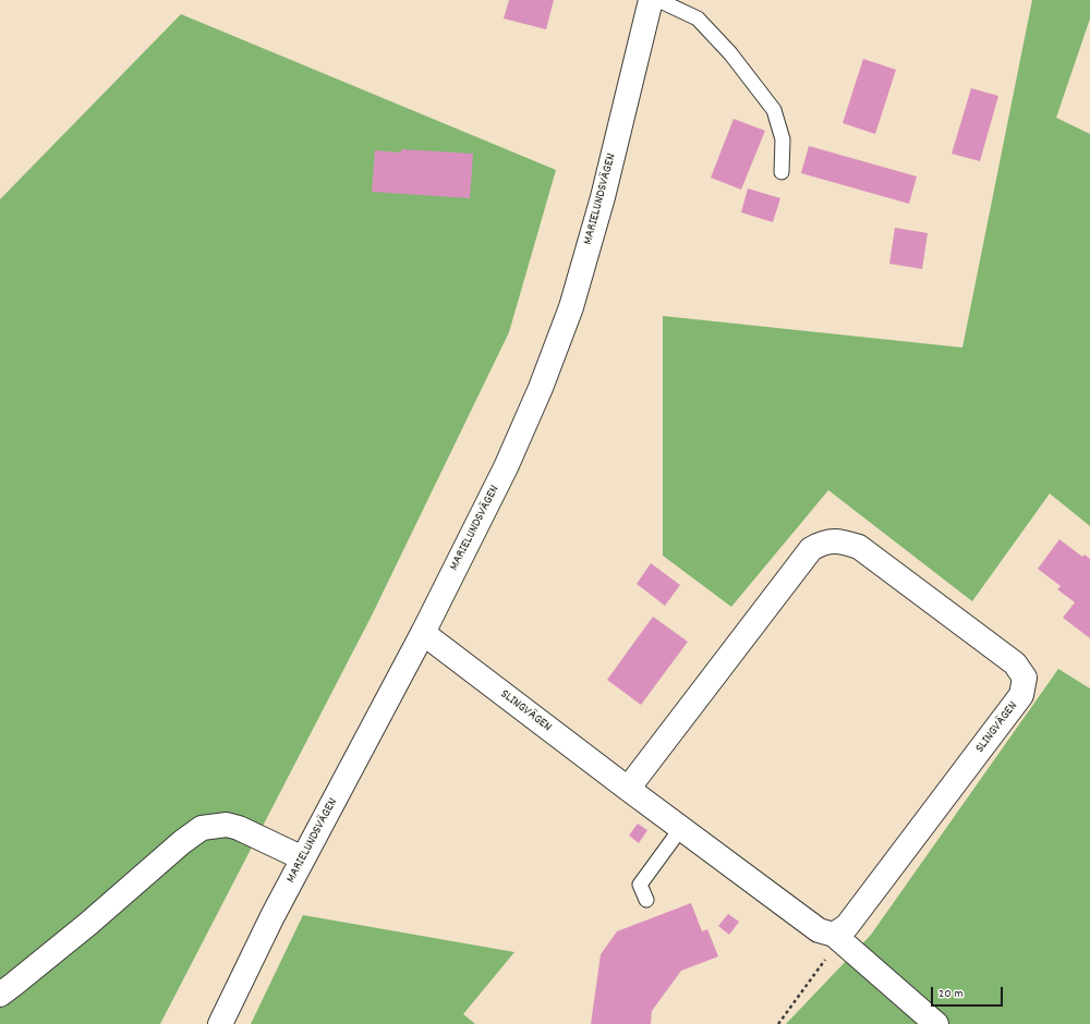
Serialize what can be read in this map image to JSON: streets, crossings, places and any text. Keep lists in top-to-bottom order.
{
  "streets": {
    "street": ["MARIELUNDSVÄGEN", "SLINGVÄGEN"]
  },
  "crossings": [
    ["MARIELUNDSVÄGEN", "SLINGVÄGEN"]
  ],
  "scale_bar": "20 m"
}
